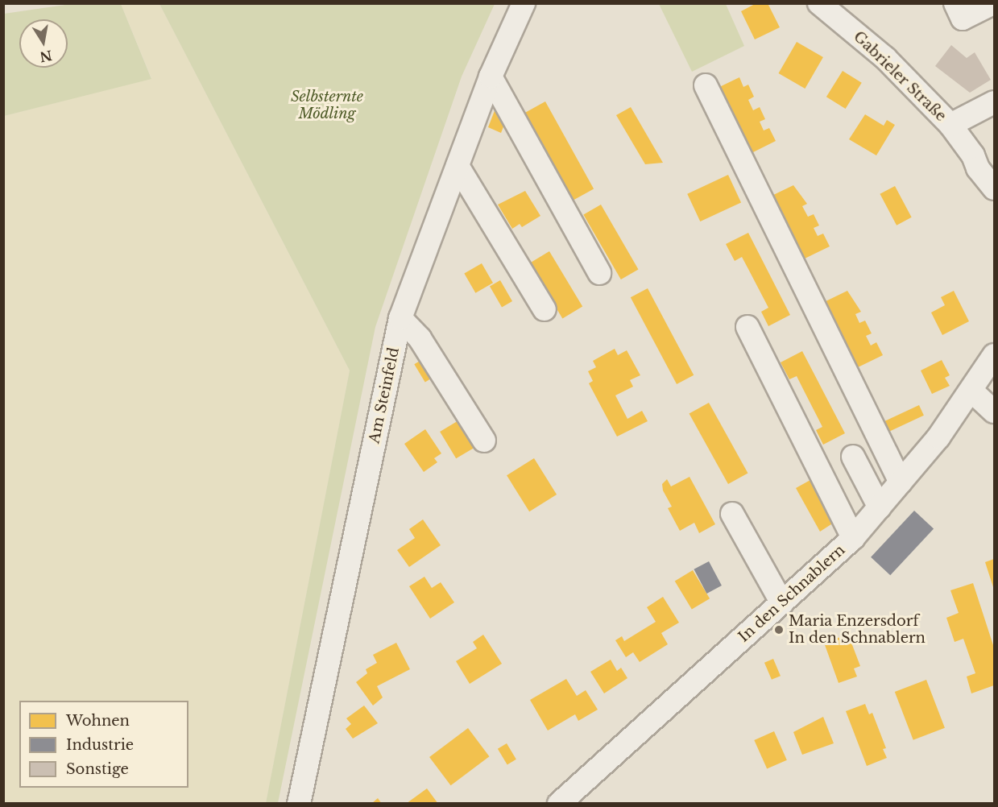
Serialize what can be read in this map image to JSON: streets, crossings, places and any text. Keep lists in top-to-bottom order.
{
  "streets": {
    "street": ["Gabrieler Straße", "Am Steinfeld", "In den Schnablern"]
  },
  "parks": ["Selbsternte Mödling"],
  "places": ["Maria Enzersdorf In den Schnablern"],
  "legend": ["Wohnen", "Industrie", "Sonstige"],
  "north": "bottom"
}
